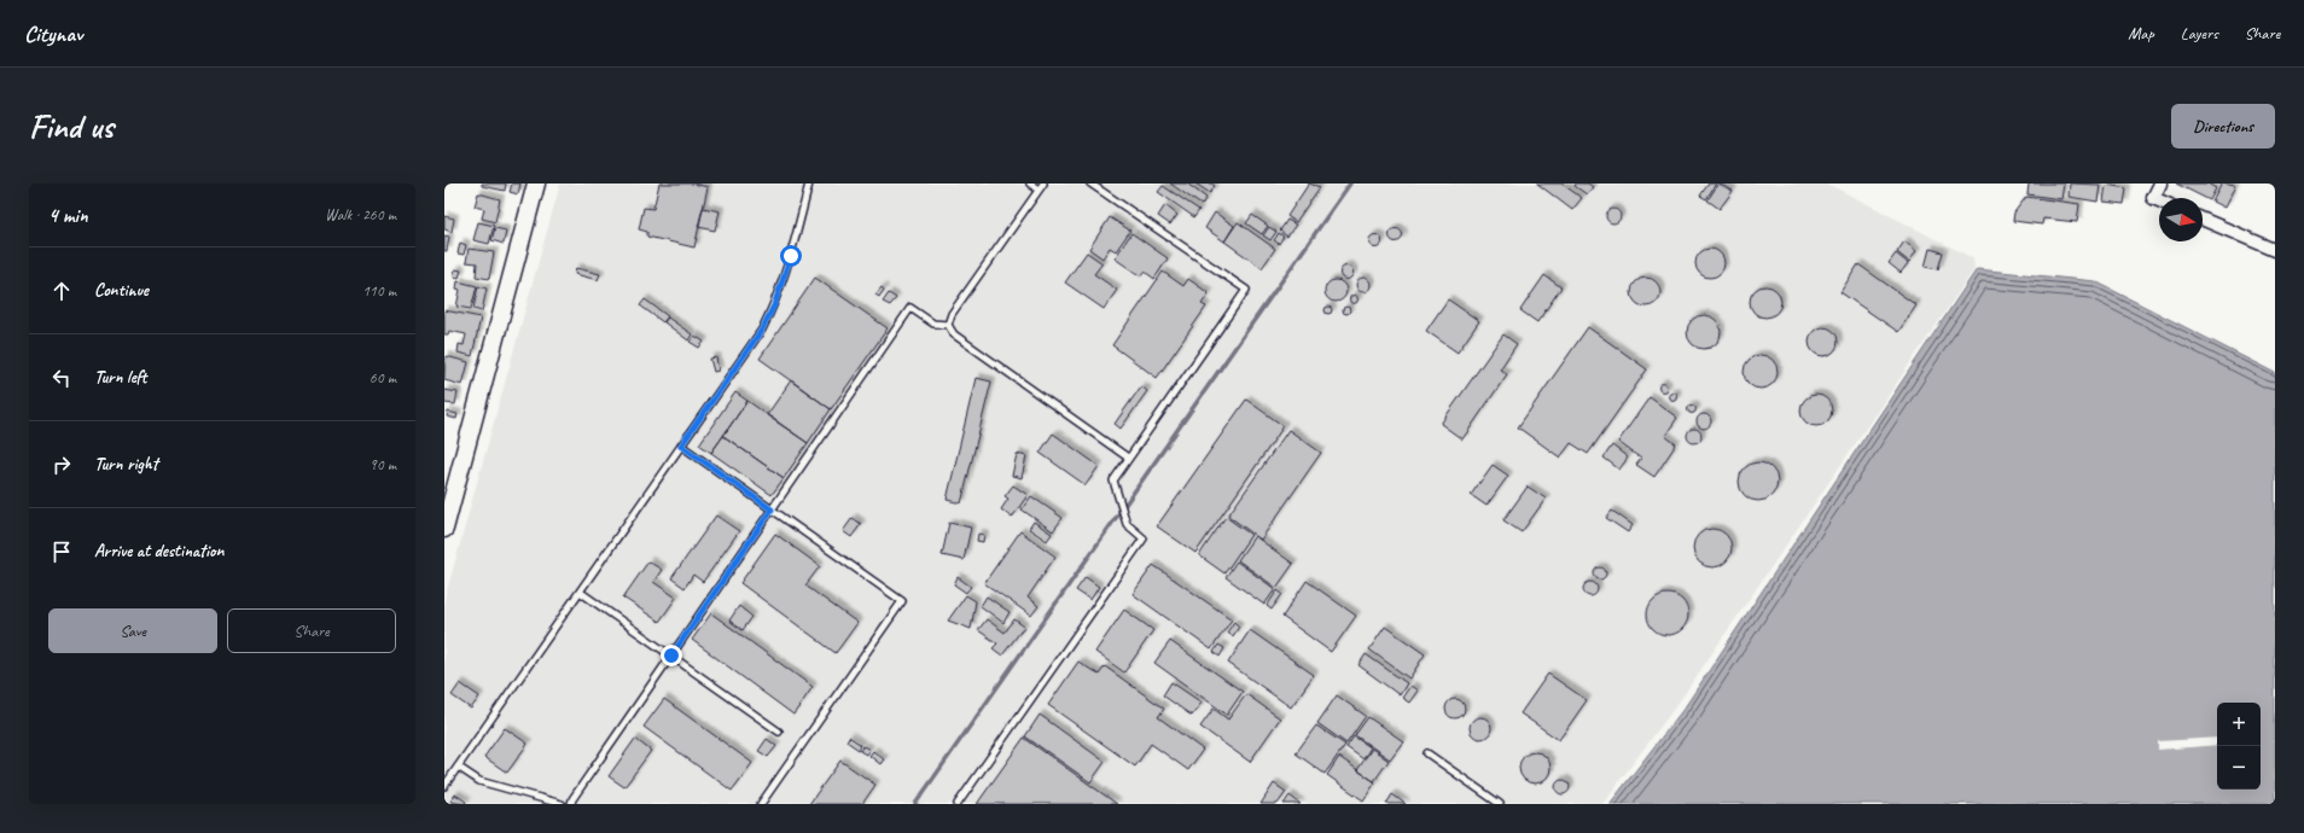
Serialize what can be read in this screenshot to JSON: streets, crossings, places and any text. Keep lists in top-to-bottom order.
{
  "north": "right",
  "page": {
    "header": "Citynav",
    "nav": ["Map", "Layers", "Share"],
    "buttons": [
      "Directions",
      ["Save", "Share"]
    ],
    "title": "Find us",
    "heading": ["4 min", "Walk · 260 m"],
    "list": [
      ["Continue", "110 m"],
      ["Turn left", "60 m"],
      ["Turn right", "90 m"],
      "Arrive at destination"
    ],
    "map_buttons": ["+", "−"]
  }
}
